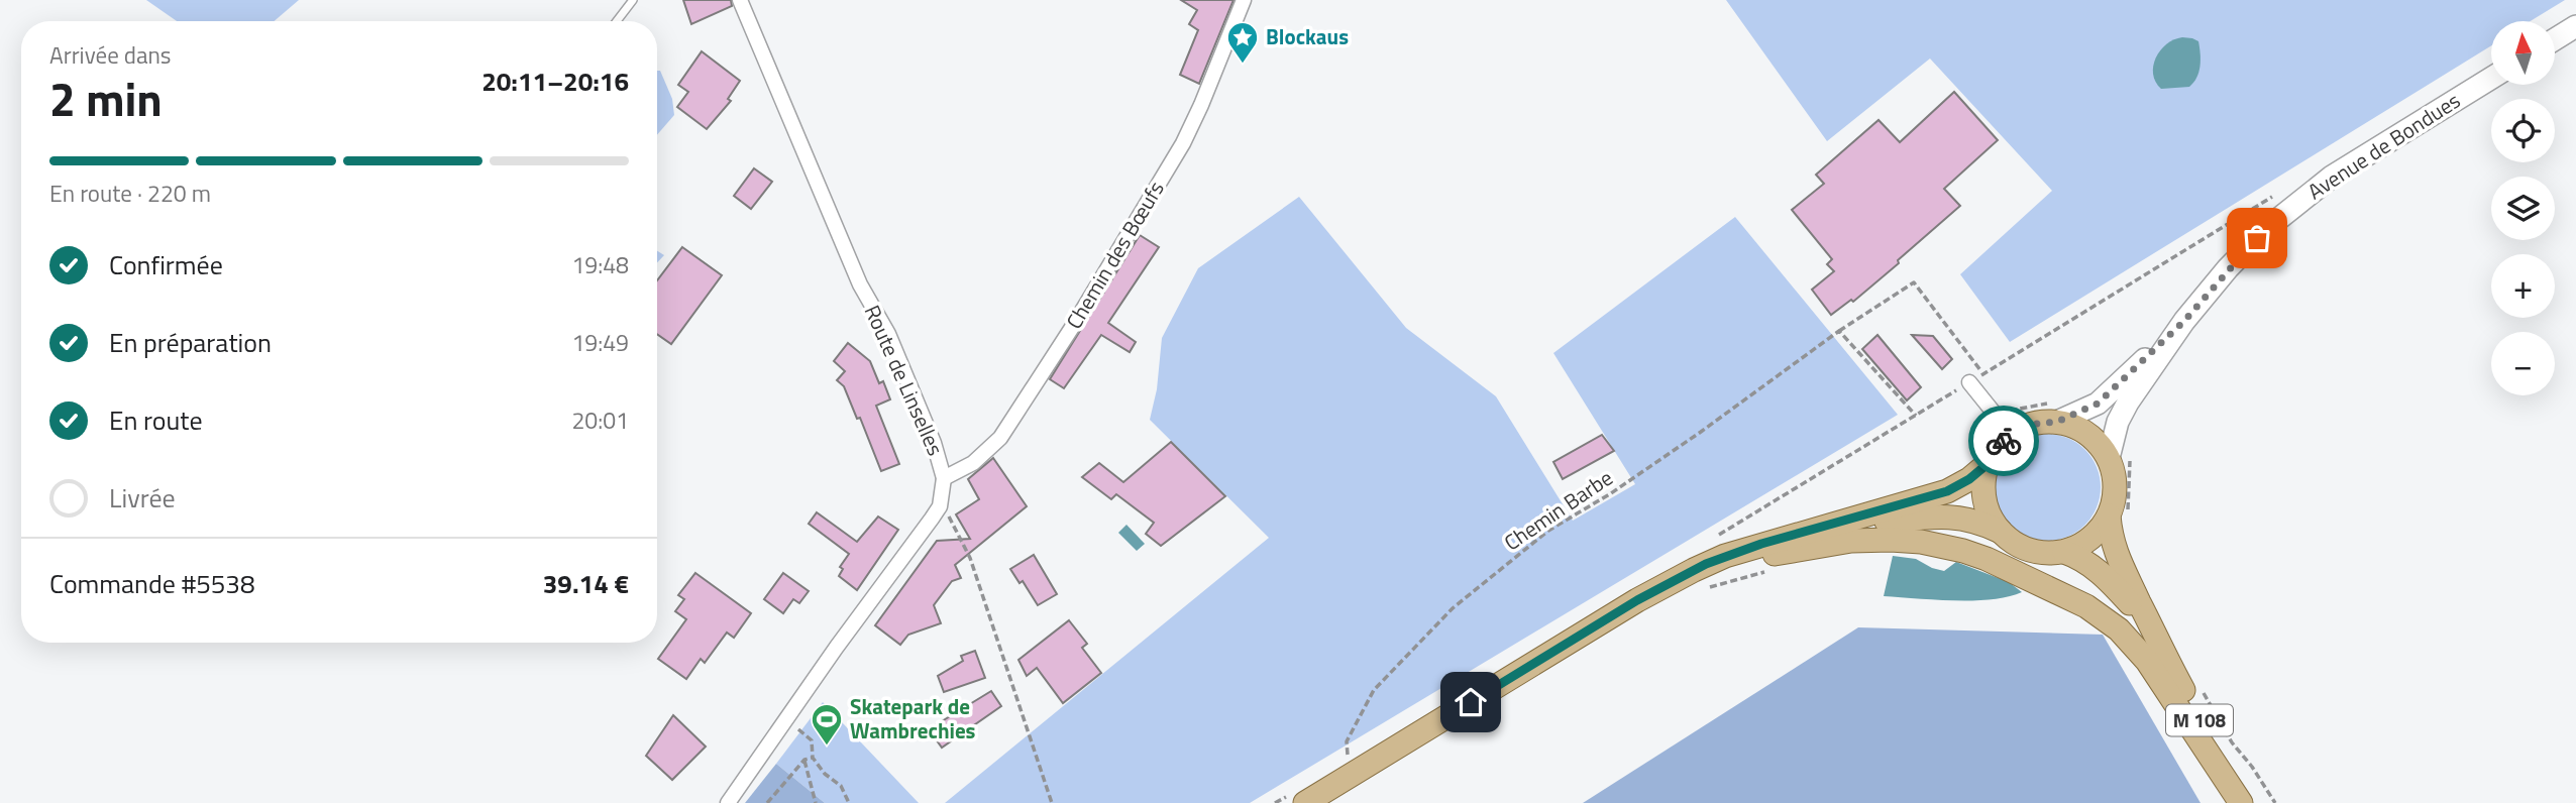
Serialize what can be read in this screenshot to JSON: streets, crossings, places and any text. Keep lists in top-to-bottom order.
{
  "streets": {
    "main road": ["Avenue de Bondues", "M 108"],
    "street": ["Chemin des Bœufs", "Route de Linselles"],
    "path": ["Chemin Barbe"]
  },
  "crossings": [
    ["Avenue de Bondues", "M 108"],
    ["Chemin des Bœufs", "Route de Linselles"]
  ],
  "places": {
    "place": ["Blockaus"],
    "sports": ["Skatepark de Wambrechies"]
  },
  "north": "top",
  "page": {
    "map_buttons": ["+", "−"],
    "heading": ["2 min", "Arrivée dans", "20:11–20:16"],
    "panel": ["Commande #5538", "39.14 €"],
    "bar": "En route · 220 m",
    "list": [
      ["Confirmée", "19:48"],
      ["En préparation", "19:49"],
      ["En route", "20:01"],
      "Livrée"
    ]
  }
}
